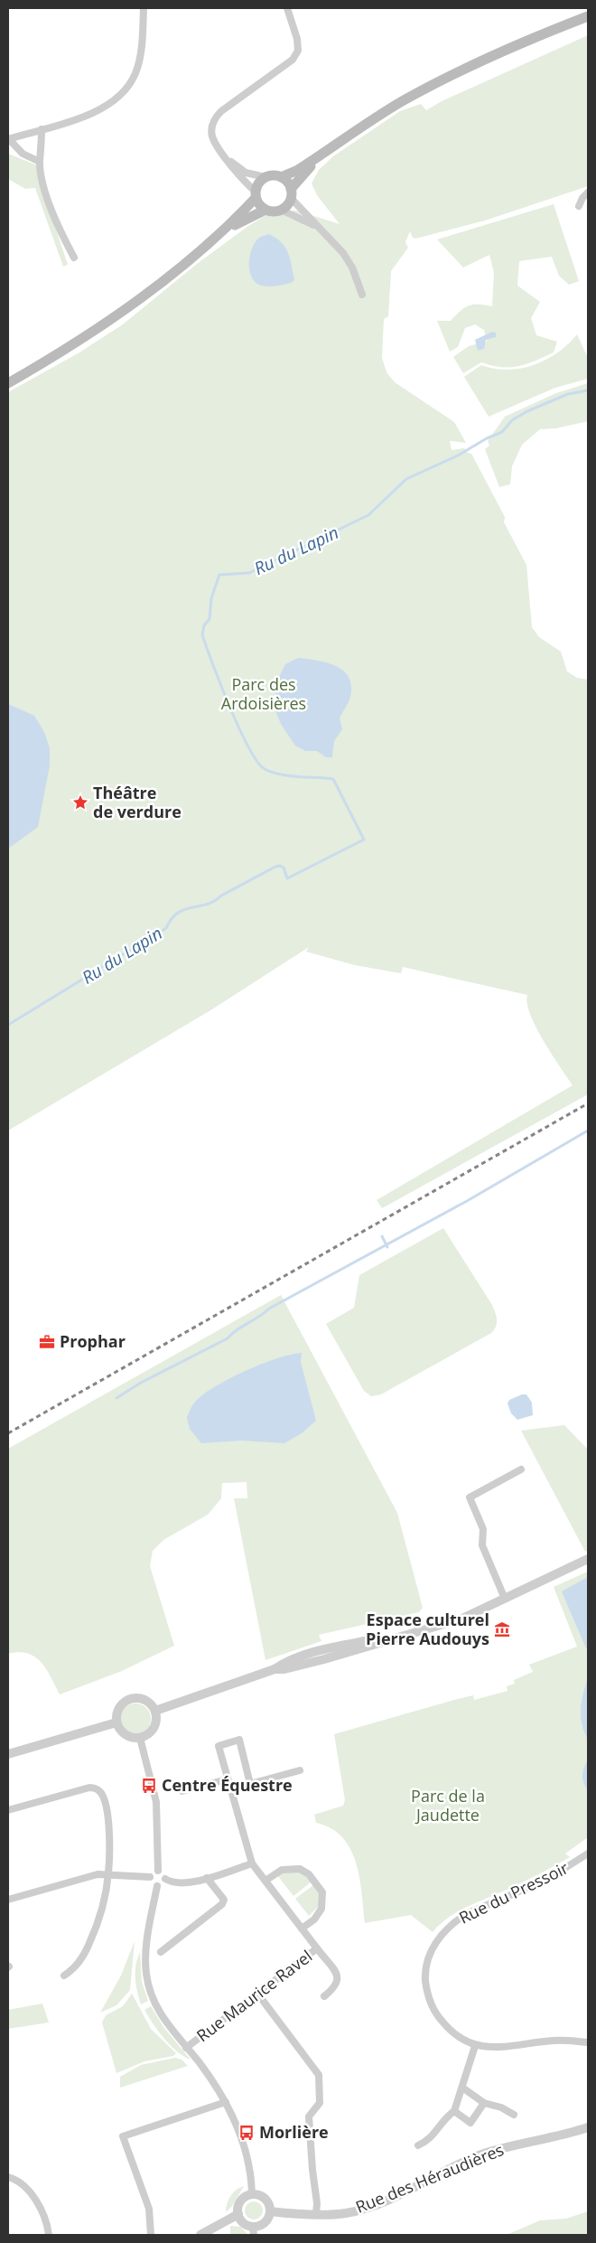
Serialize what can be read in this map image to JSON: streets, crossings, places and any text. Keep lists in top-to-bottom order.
{
  "streets": {
    "street": ["Rue du Pressoir", "Rue Maurice Ravel", "Rue des Héraudières"]
  },
  "water": ["Ru du Lapin"],
  "parks": ["Parc des Ardoisières", "Parc de la Jaudette"],
  "places": {
    "place": ["Théâtre de verdure"],
    "office": ["Prophar"],
    "museum": ["Espace culturel Pierre Audouys"],
    "bus stop": ["Centre Équestre", "Morlière"]
  }
}
